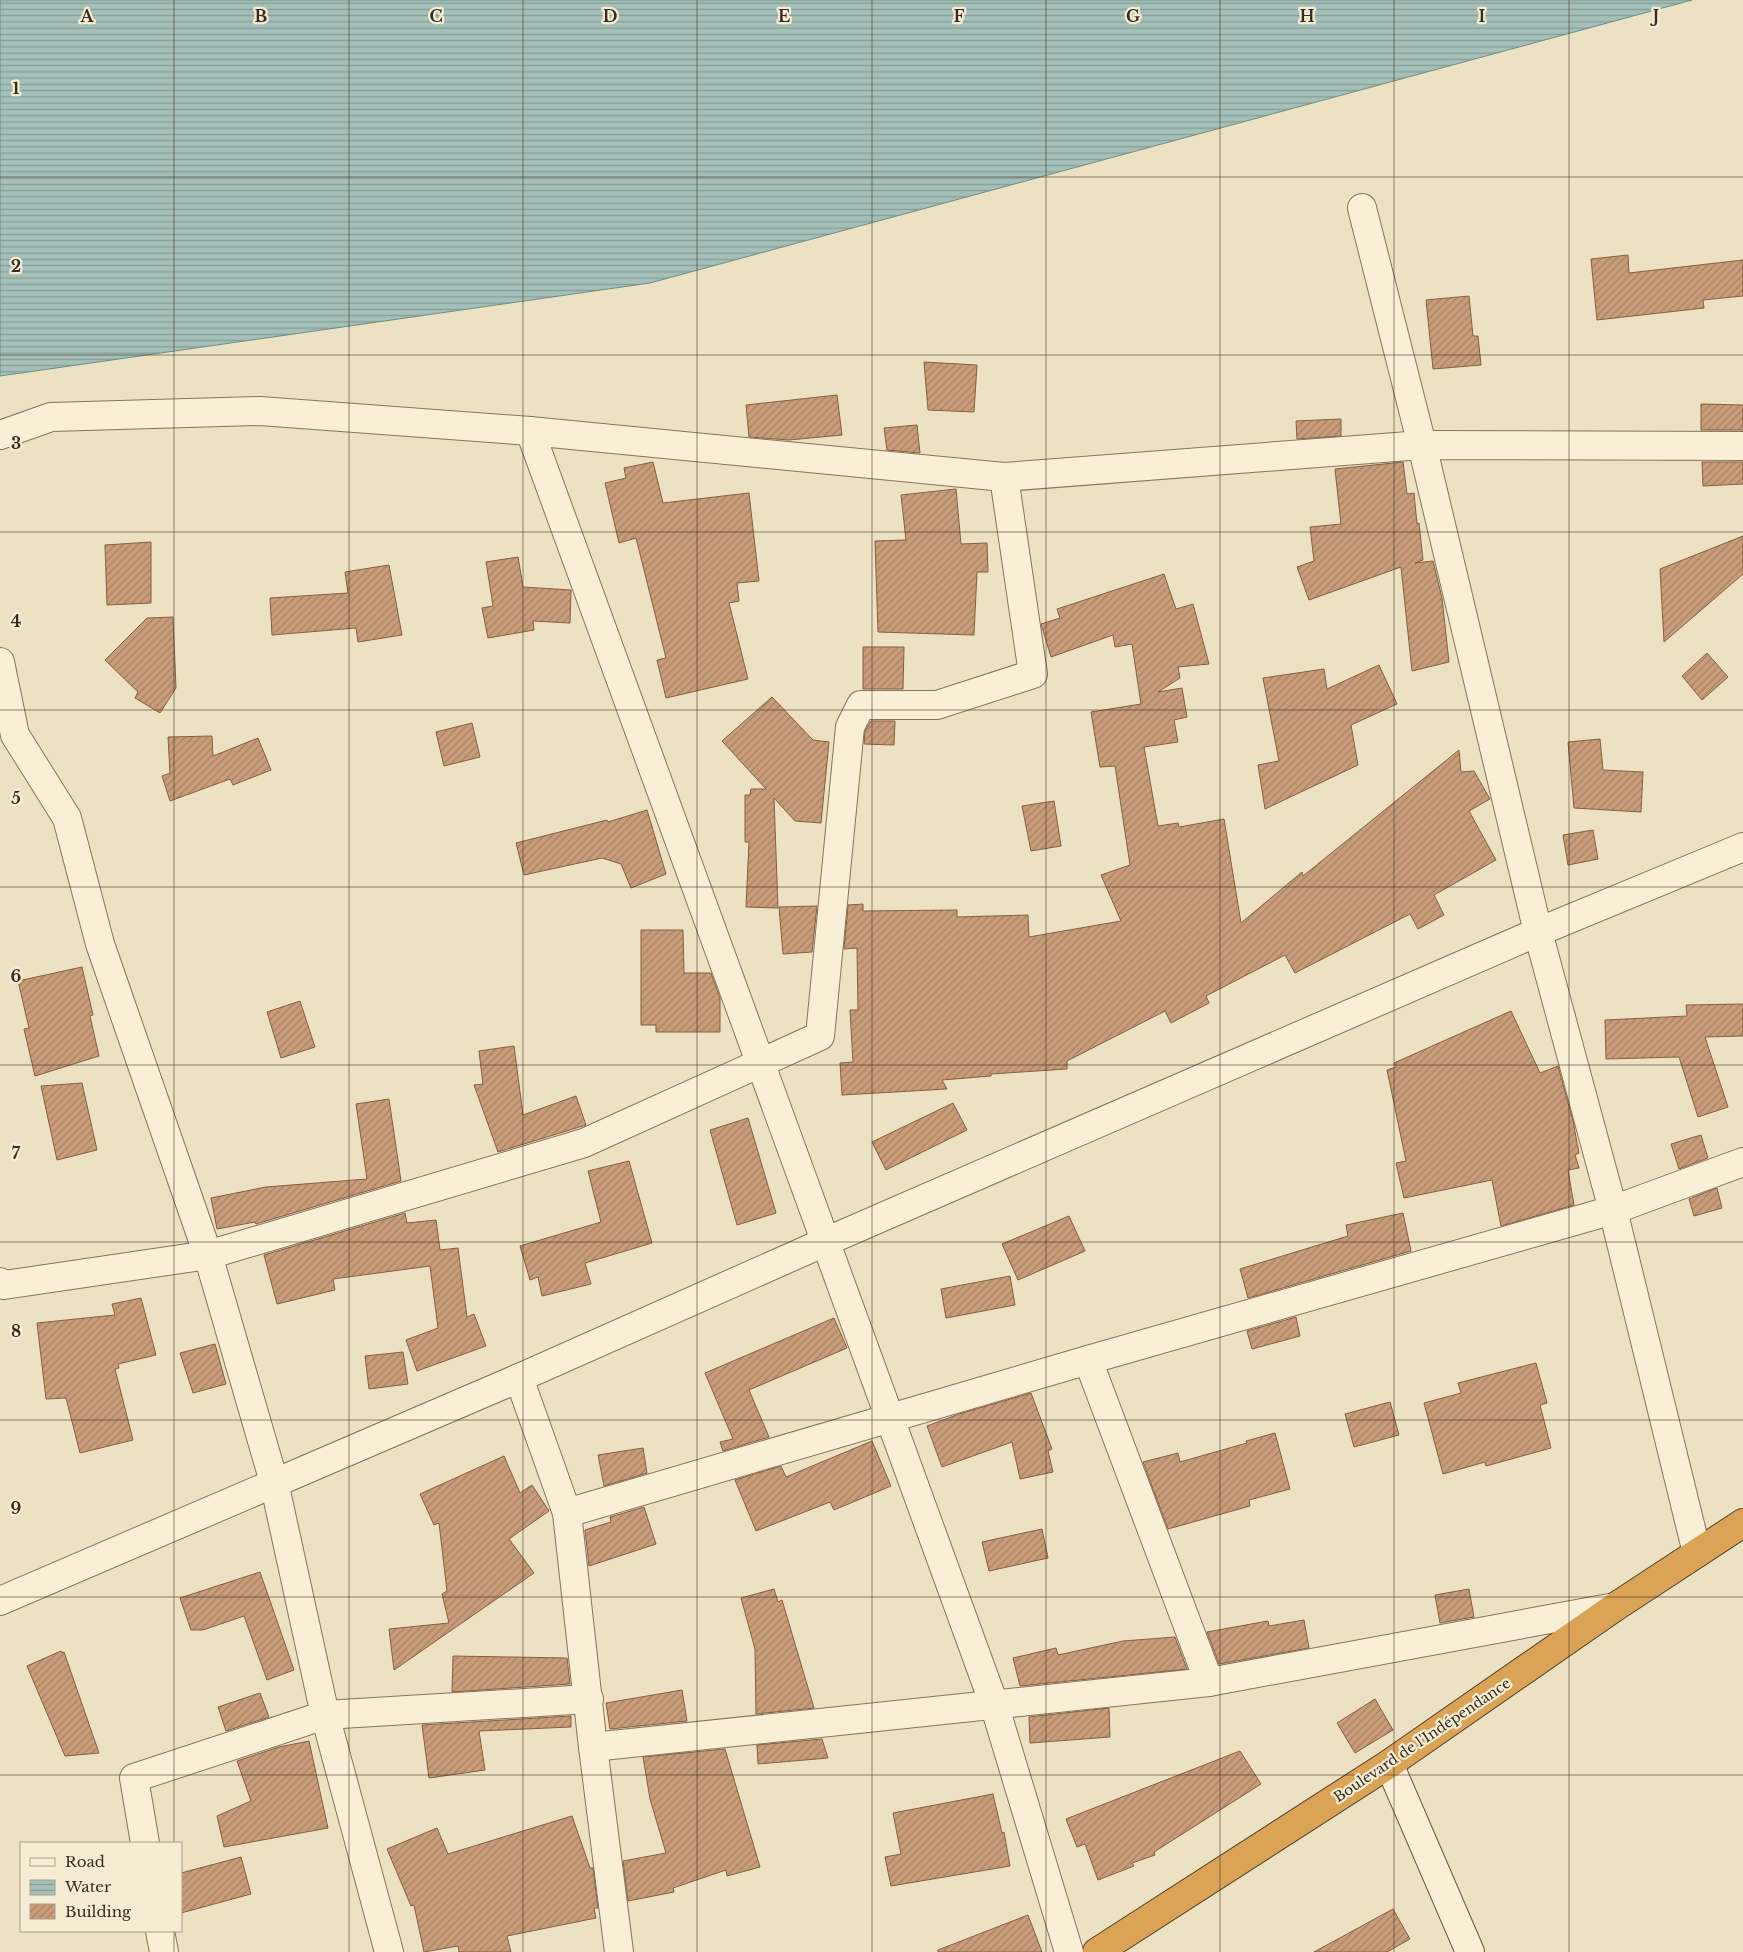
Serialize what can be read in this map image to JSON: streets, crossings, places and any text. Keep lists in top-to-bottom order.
{
  "streets": {
    "highway": ["Boulevard de l'Indépendance"]
  },
  "legend": ["Road", "Water", "Building"],
  "grid": {
    "columns": [
      "A",
      "B",
      "C",
      "D",
      "E",
      "F",
      "G",
      "H",
      "I",
      "J"
    ],
    "rows": [
      "1",
      "2",
      "3",
      "4",
      "5",
      "6",
      "7",
      "8",
      "9"
    ]
  }
}
